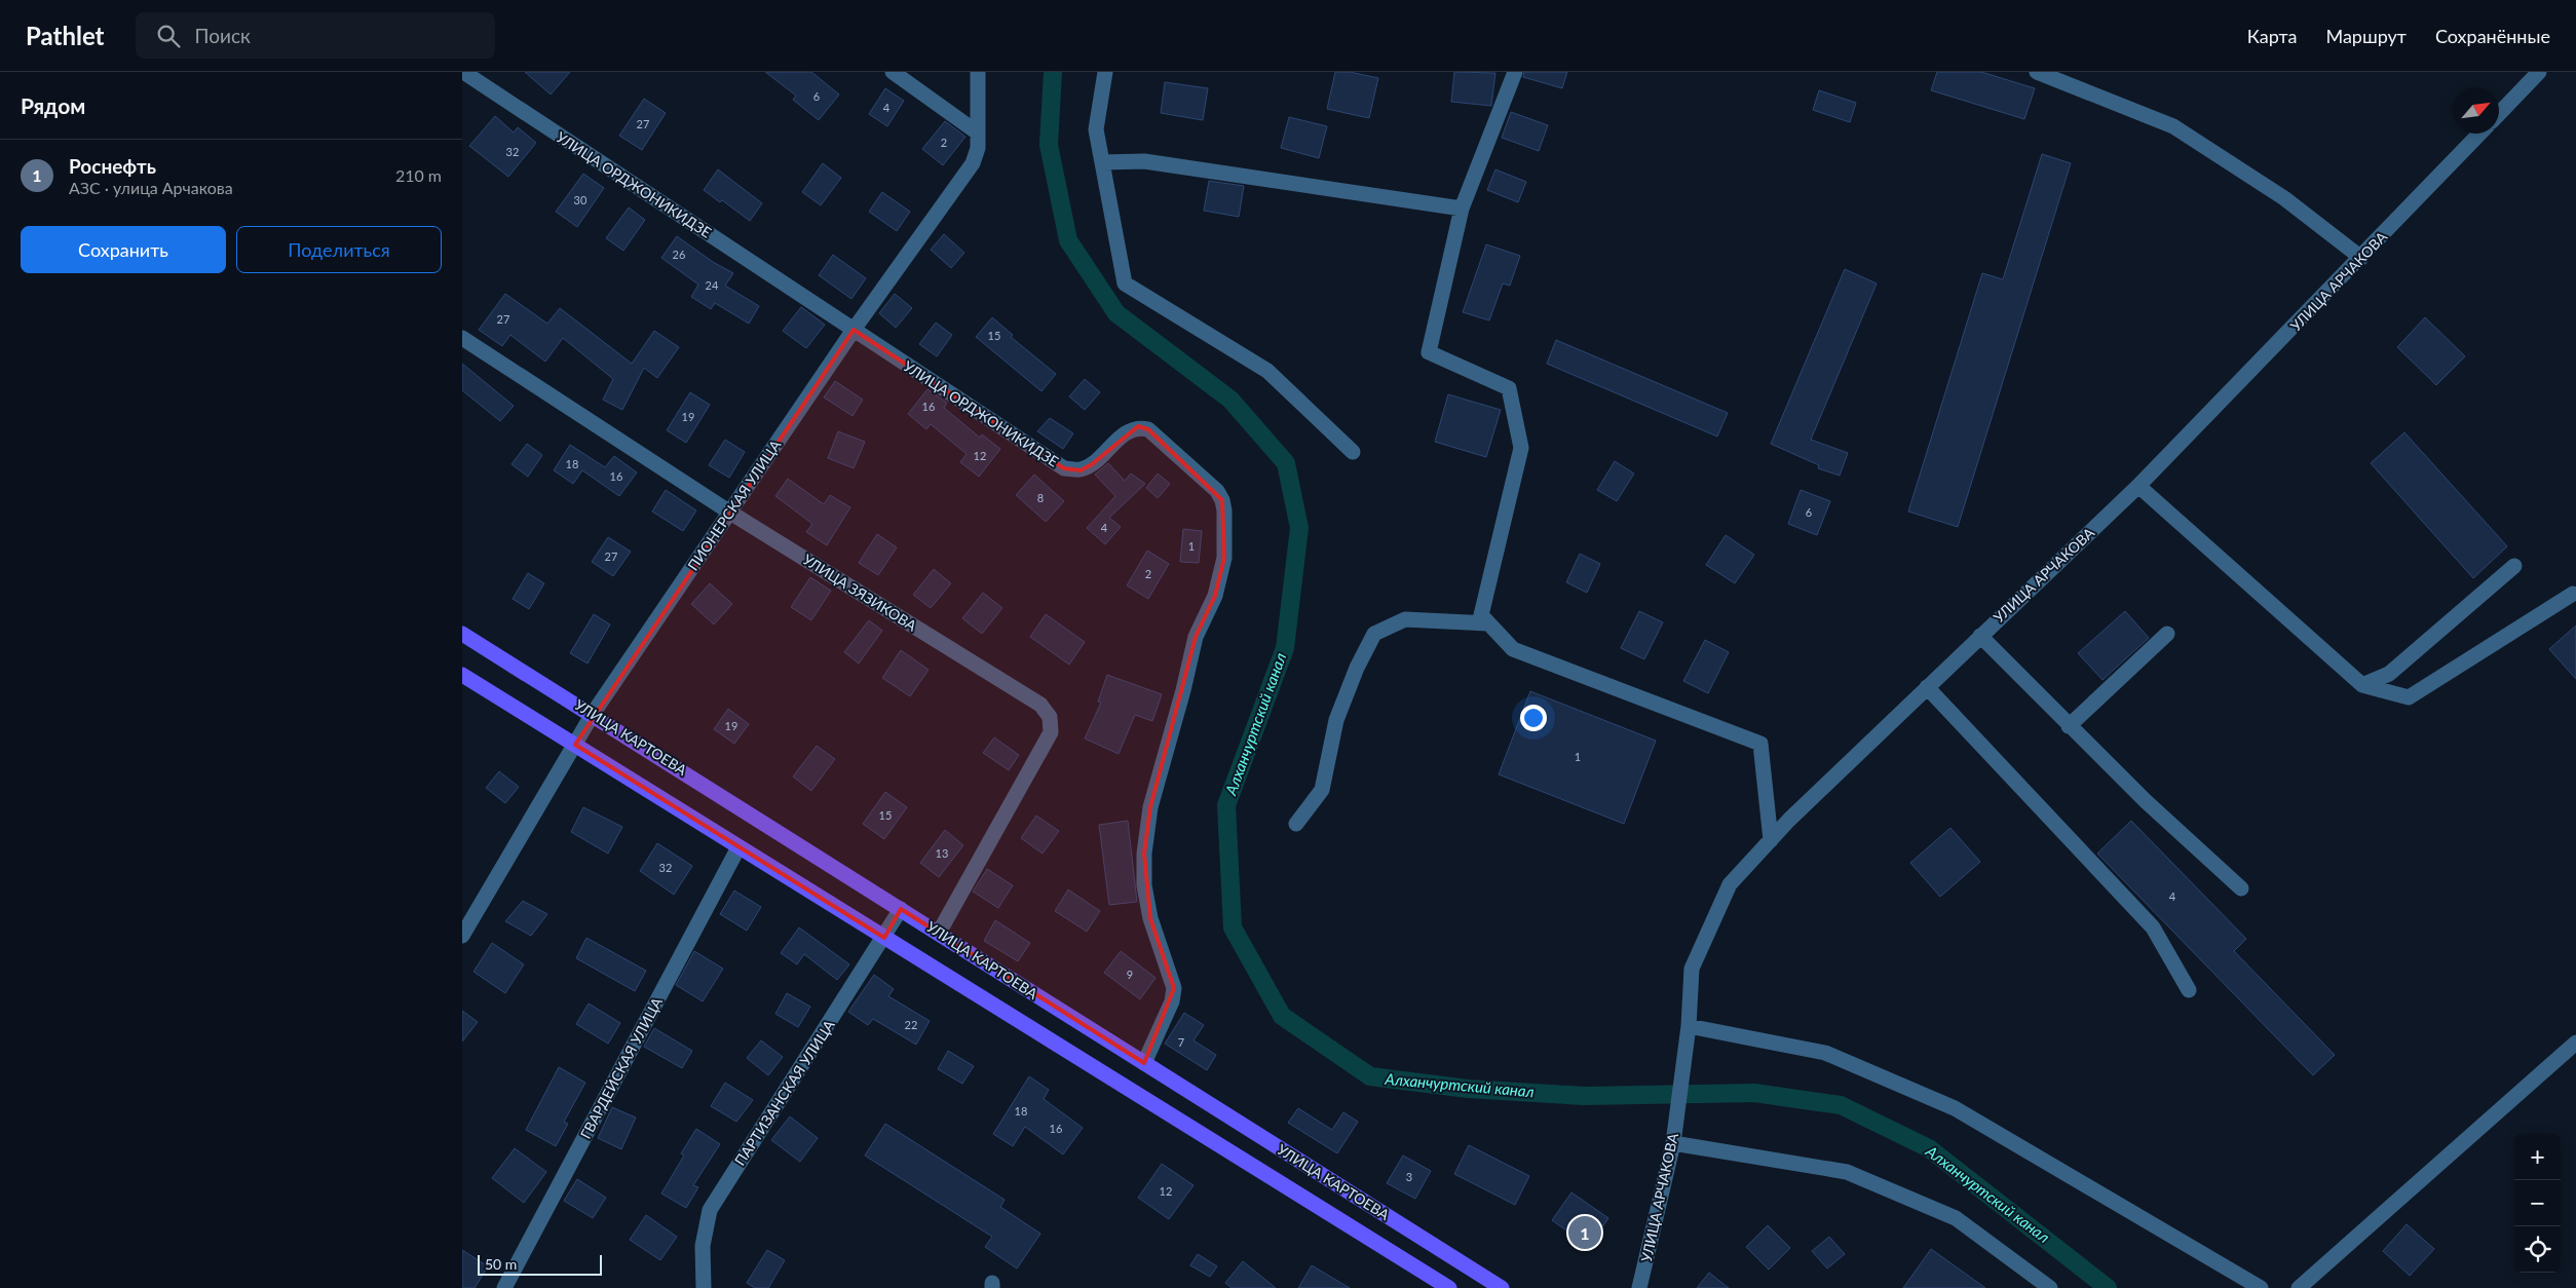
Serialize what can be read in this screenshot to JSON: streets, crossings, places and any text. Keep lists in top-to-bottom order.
{
  "streets": {
    "main road": ["УЛИЦА КАРТОЕВА"],
    "street": [
      "УЛИЦА ОРДЖОНИКИДЗЕ",
      "УЛИЦА АРЧАКОВА",
      "ПИОНЕРСКАЯ УЛИЦА",
      "УЛИЦА ЗЯЗИКОВА",
      "ГВАРДЕЙСКАЯ УЛИЦА",
      "ПАРТИЗАНСКАЯ УЛИЦА"
    ]
  },
  "crossings": [
    ["УЛИЦА ОРДЖОНИКИДЗЕ", "ПИОНЕРСКАЯ УЛИЦА"],
    ["УЛИЦА ОРДЖОНИКИДЗЕ", "УЛИЦА КАРТОЕВА"],
    ["ПИОНЕРСКАЯ УЛИЦА", "УЛИЦА ЗЯЗИКОВА"],
    ["ПИОНЕРСКАЯ УЛИЦА", "УЛИЦА КАРТОЕВА"],
    ["УЛИЦА ЗЯЗИКОВА", "УЛИЦА КАРТОЕВА"],
    ["УЛИЦА КАРТОЕВА", "ГВАРДЕЙСКАЯ УЛИЦА"],
    ["УЛИЦА КАРТОЕВА", "ПАРТИЗАНСКАЯ УЛИЦА"]
  ],
  "water": ["Алханчуртский канал"],
  "house_numbers": [
    "6",
    "4",
    "27",
    "2",
    "32",
    "30",
    "26",
    "24",
    "27",
    "15",
    "16",
    "19",
    "12",
    "18",
    "16",
    "8",
    "6",
    "4",
    "1",
    "27",
    "2",
    "19",
    "1",
    "15",
    "13",
    "32",
    "4",
    "9",
    "22",
    "7",
    "18",
    "16",
    "3",
    "12"
  ],
  "scale_bar": "50 m",
  "north": "top right",
  "page": {
    "header": "Pathlet",
    "search": "Поиск",
    "nav": ["Карта", "Маршрут", "Сохранённые"],
    "heading": "Рядом",
    "list": [
      {
        "mark": "1",
        "name": "Роснефть",
        "note": "АЗС · улица Арчакова",
        "value": "210 m"
      }
    ],
    "buttons": ["Сохранить", "Поделиться"],
    "map_buttons": ["+", "−"],
    "pins": "1",
    "scale": "50 m"
  }
}
